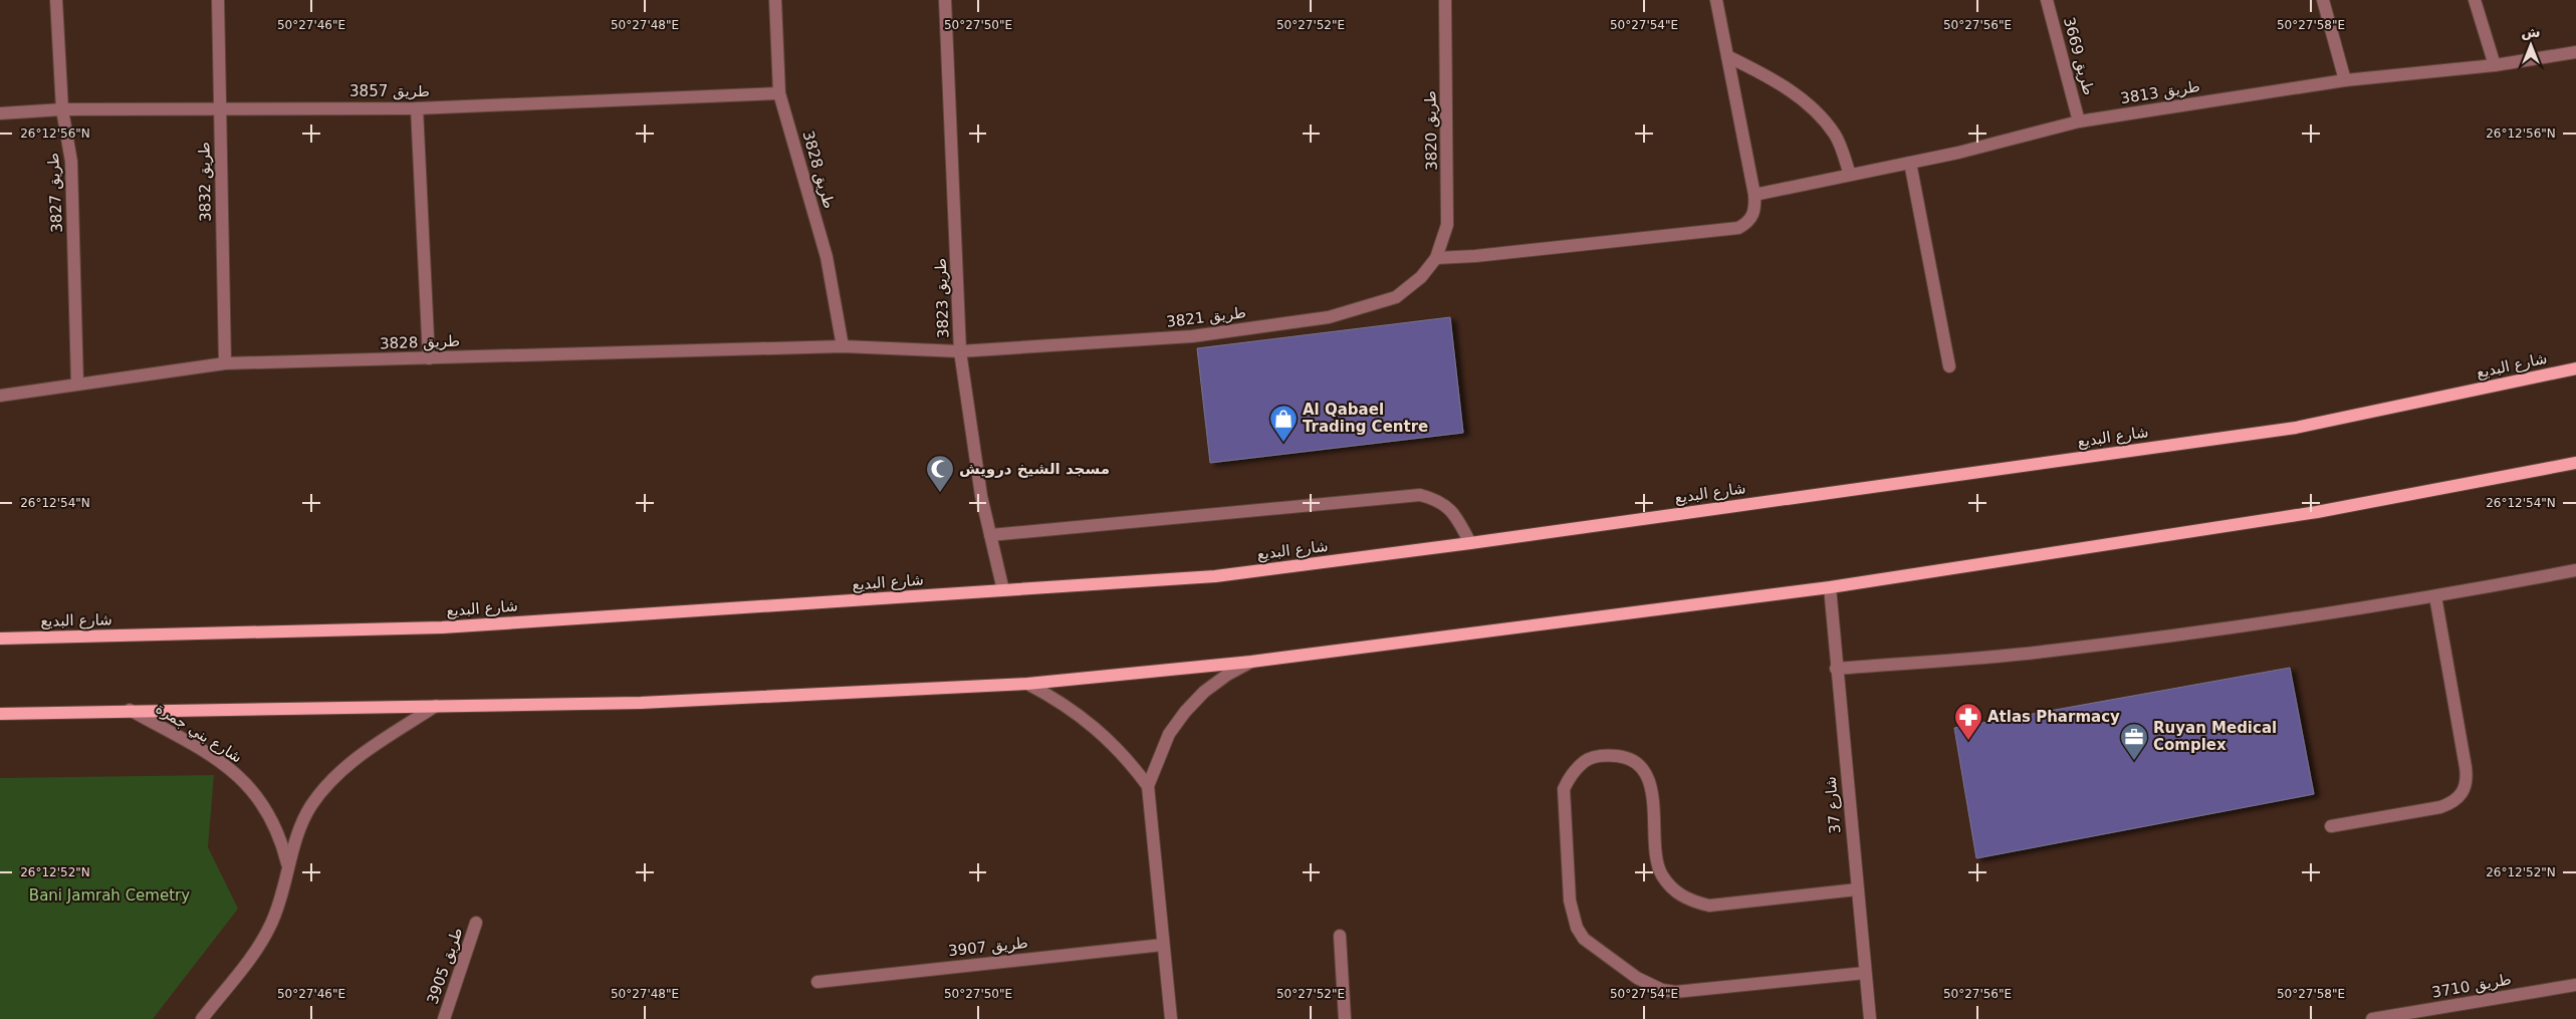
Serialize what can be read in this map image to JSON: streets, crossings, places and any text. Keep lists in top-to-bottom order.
{
  "streets": {
    "main road": ["شارع البديع"],
    "street": [
      "طريق 3669",
      "طريق 3857",
      "طريق 3813",
      "طريق 3820",
      "طريق 3828",
      "طريق 3832",
      "طريق 3827",
      "طريق 3823",
      "طريق 3821",
      "شارع بني جمرة",
      "شارع 37",
      "طريق 3907",
      "طريق 3905",
      "طريق 3710"
    ]
  },
  "crossings": [
    ["طريق 3669", "طريق 3813"],
    ["طريق 3857", "طريق 3828"],
    ["طريق 3857", "طريق 3832"],
    ["طريق 3857", "طريق 3827"],
    ["طريق 3820", "طريق 3821"],
    ["طريق 3828", "طريق 3832"],
    ["طريق 3828", "طريق 3827"],
    ["طريق 3828", "طريق 3823"],
    ["طريق 3828", "طريق 3821"],
    ["طريق 3823", "طريق 3821"],
    ["طريق 3823", "شارع البديع"]
  ],
  "parks": ["Bani Jamrah Cemetry"],
  "places": {
    "shop": ["Al Qabael Trading Centre"],
    "mosque": ["مسجد الشيخ درويش"],
    "pharmacy": ["Atlas Pharmacy"],
    "office": ["Ruyan Medical Complex"]
  },
  "north": "top",
  "coordinates": [
    "50°27'46\"E",
    "50°27'48\"E",
    "50°27'50\"E",
    "50°27'52\"E",
    "50°27'54\"E",
    "50°27'56\"E",
    "50°27'58\"E",
    "26°12'56\"N",
    "26°12'54\"N",
    "26°12'52\"N"
  ]
}
